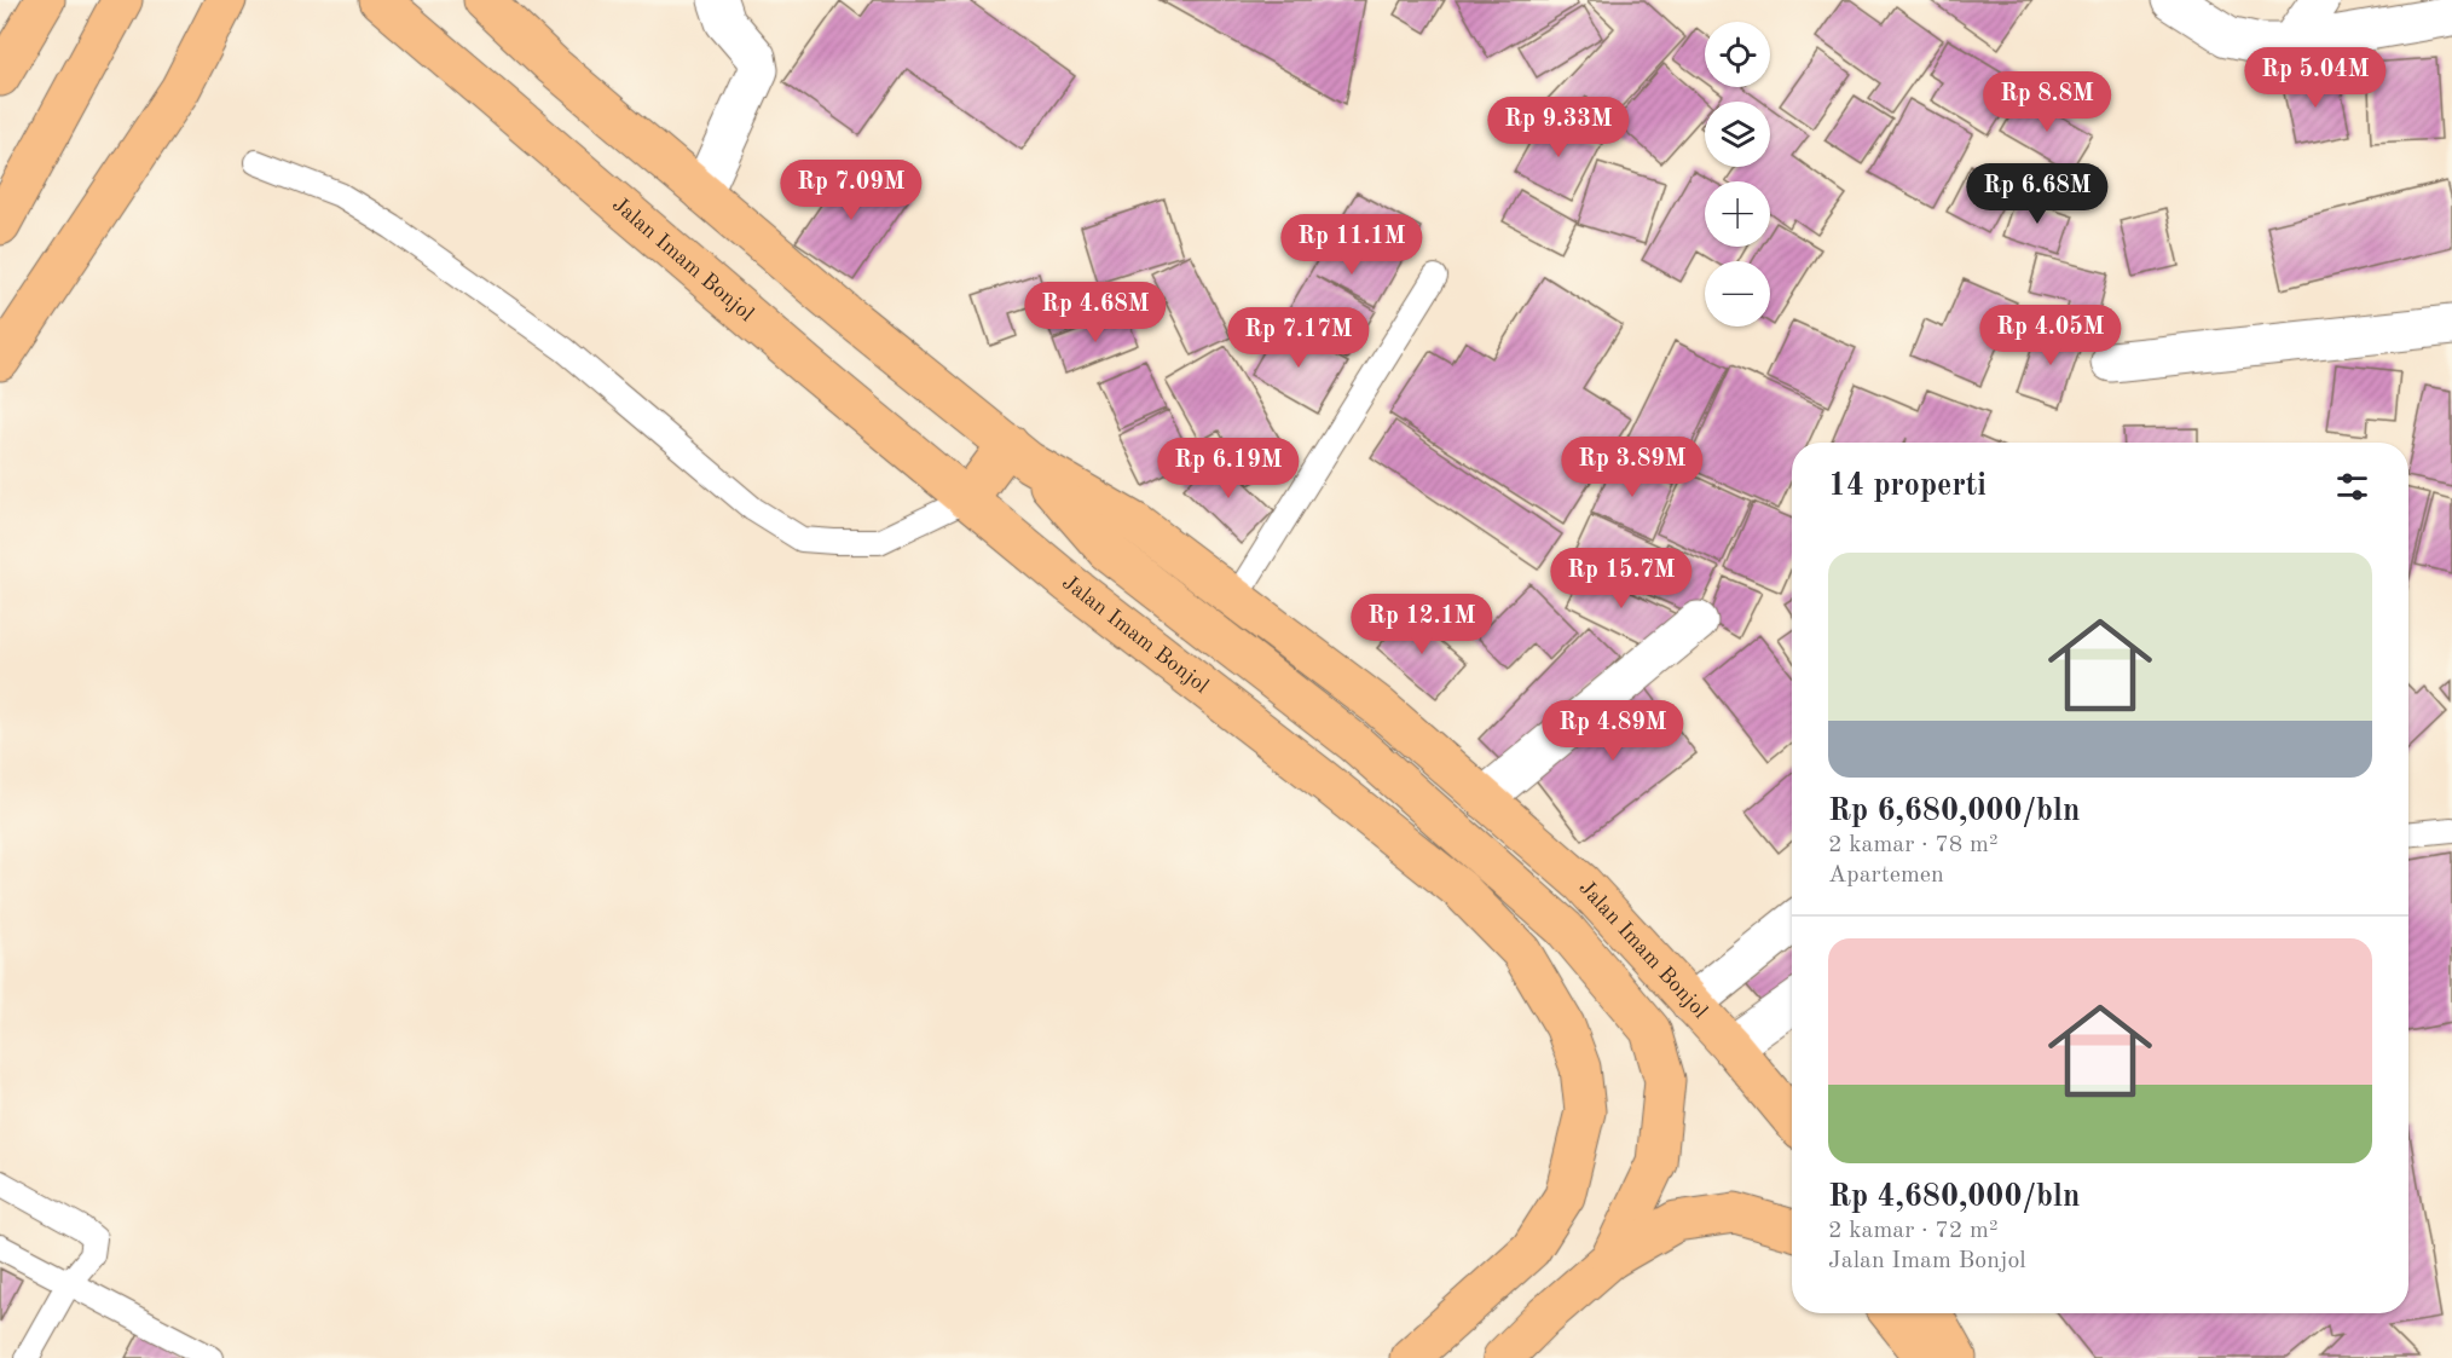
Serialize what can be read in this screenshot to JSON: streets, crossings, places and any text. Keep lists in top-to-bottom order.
{
  "streets": {
    "main road": ["Jalan Imam Bonjol"]
  },
  "page": {
    "map_buttons": ["+", "−"],
    "price": [
      "Rp 5.04M",
      "Rp 8.8M",
      "Rp 9.33M",
      "Rp 7.09M",
      "Rp 6.68M",
      "Rp 11.1M",
      "Rp 4.68M",
      "Rp 4.05M",
      "Rp 7.17M",
      "Rp 3.89M",
      "Rp 6.19M",
      "Rp 15.7M",
      "Rp 12.1M",
      "Rp 4.89M"
    ],
    "heading": "14 properti",
    "list": [
      {
        "name": "Rp 6,680,000/bln",
        "note": "2 kamar · 78 m² · Apartemen"
      },
      {
        "name": "Rp 4,680,000/bln",
        "note": "2 kamar · 72 m² · Jalan Imam Bonjol"
      }
    ]
  }
}
